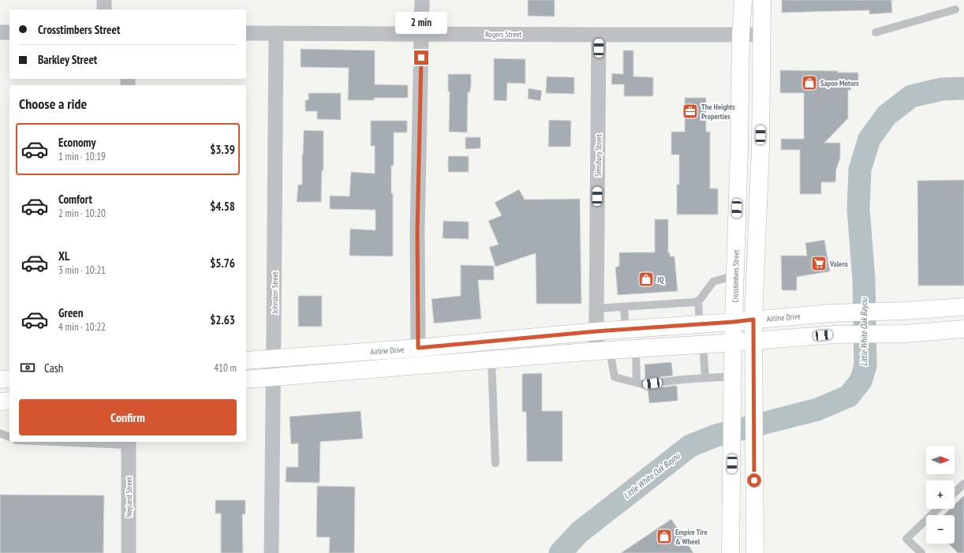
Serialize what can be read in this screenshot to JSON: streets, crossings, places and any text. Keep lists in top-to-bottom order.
{
  "streets": {
    "main road": ["Crosstimbers Street", "Airline Drive"],
    "street": [
      "Rogers Street",
      "Simsbury Street",
      "Johnston Street",
      "Neyland Street"
    ]
  },
  "crossings": [
    ["Rogers Street", "Simsbury Street"],
    ["Rogers Street", "Crosstimbers Street"],
    ["Rogers Street", "Johnston Street"],
    ["Simsbury Street", "Airline Drive"],
    ["Crosstimbers Street", "Airline Drive"],
    ["Johnston Street", "Airline Drive"]
  ],
  "water": ["Little White Oak Bayou"],
  "places": {
    "shop": ["Sapon Motors", "JQ", "Empire Tire & Wheel"],
    "office": ["The Heights Properties"],
    "supermarket": ["Valero"]
  },
  "north": "right",
  "page": {
    "banner": ["Crosstimbers Street", "Barkley Street"],
    "bubble": "2 min",
    "heading": "Choose a ride",
    "list": [
      {
        "name": "Economy",
        "note": "1 min · 10:19",
        "value": "$3.39"
      },
      {
        "name": "Comfort",
        "note": "2 min · 10:20",
        "value": "$4.58"
      },
      {
        "name": "XL",
        "note": "3 min · 10:21",
        "value": "$5.76"
      },
      {
        "name": "Green",
        "note": "4 min · 10:22",
        "value": "$2.63"
      }
    ],
    "pay": ["Cash", "410 m"],
    "buttons": "Confirm",
    "map_buttons": ["+", "−"]
  }
}
